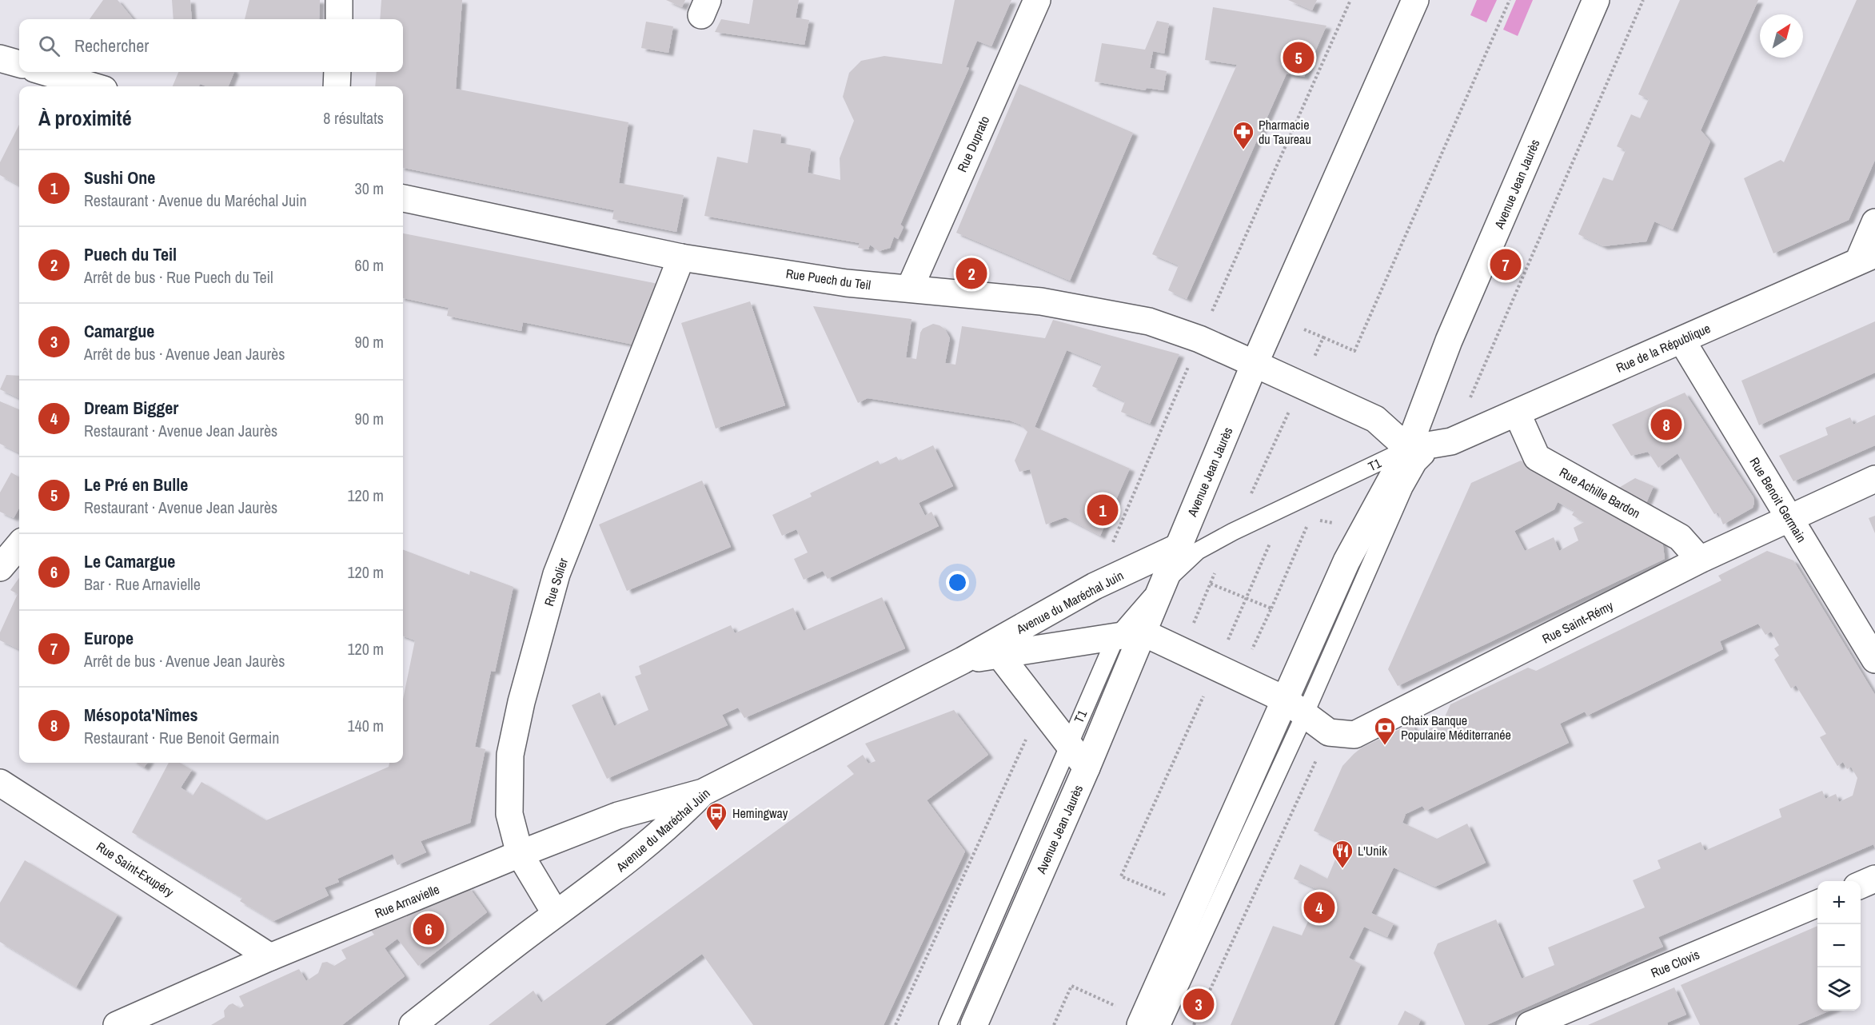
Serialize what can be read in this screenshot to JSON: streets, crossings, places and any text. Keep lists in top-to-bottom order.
{
  "streets": {
    "street": [
      "Rue Duprato",
      "Avenue Jean Jaurès",
      "Rue Puech du Teil",
      "Rue de la République",
      "T1",
      "Rue Achille Bardon",
      "Rue Benoit Germain",
      "Rue Solier",
      "Avenue du Maréchal Juin",
      "Rue Saint-Rémy",
      "Rue Saint-Exupéry",
      "Rue Arnavielle",
      "Rue Clovis"
    ]
  },
  "crossings": [
    ["Rue Duprato", "Rue Puech du Teil"],
    ["Avenue Jean Jaurès", "Rue Puech du Teil"],
    ["Avenue Jean Jaurès", "T1"],
    ["Avenue Jean Jaurès", "Avenue du Maréchal Juin"],
    ["Avenue Jean Jaurès", "Rue Saint-Rémy"],
    ["Rue Puech du Teil", "Rue Solier"],
    ["Rue de la République", "T1"],
    ["Rue de la République", "Rue Achille Bardon"],
    ["Rue de la République", "Rue Benoit Germain"],
    ["T1", "Avenue du Maréchal Juin"],
    ["Rue Achille Bardon", "Rue Saint-Rémy"],
    ["Rue Benoit Germain", "Rue Saint-Rémy"],
    ["Rue Solier", "Avenue du Maréchal Juin"],
    ["Rue Solier", "Rue Arnavielle"],
    ["Avenue du Maréchal Juin", "Rue Arnavielle"],
    ["Rue Saint-Exupéry", "Rue Arnavielle"]
  ],
  "places": {
    "pharmacy": ["Pharmacie du Taureau"],
    "bank": ["Chaix Banque Populaire Méditerranée"],
    "bus stop": ["Hemingway"],
    "restaurant": ["L'Unik"]
  },
  "north": "top right",
  "page": {
    "search": "Rechercher",
    "pins": [
      "5",
      "7",
      "2",
      "8",
      "1",
      "4",
      "6",
      "3"
    ],
    "heading": ["À proximité", "8 résultats"],
    "list": [
      {
        "mark": "1",
        "name": "Sushi One",
        "note": "Restaurant · Avenue du Maréchal Juin",
        "value": "30 m"
      },
      {
        "mark": "2",
        "name": "Puech du Teil",
        "note": "Arrêt de bus · Rue Puech du Teil",
        "value": "60 m"
      },
      {
        "mark": "3",
        "name": "Camargue",
        "note": "Arrêt de bus · Avenue Jean Jaurès",
        "value": "90 m"
      },
      {
        "mark": "4",
        "name": "Dream Bigger",
        "note": "Restaurant · Avenue Jean Jaurès",
        "value": "90 m"
      },
      {
        "mark": "5",
        "name": "Le Pré en Bulle",
        "note": "Restaurant · Avenue Jean Jaurès",
        "value": "120 m"
      },
      {
        "mark": "6",
        "name": "Le Camargue",
        "note": "Bar · Rue Arnavielle",
        "value": "120 m"
      },
      {
        "mark": "7",
        "name": "Europe",
        "note": "Arrêt de bus · Avenue Jean Jaurès",
        "value": "120 m"
      },
      {
        "mark": "8",
        "name": "Mésopota'Nîmes",
        "note": "Restaurant · Rue Benoit Germain",
        "value": "140 m"
      }
    ],
    "map_buttons": ["+", "−"]
  }
}
